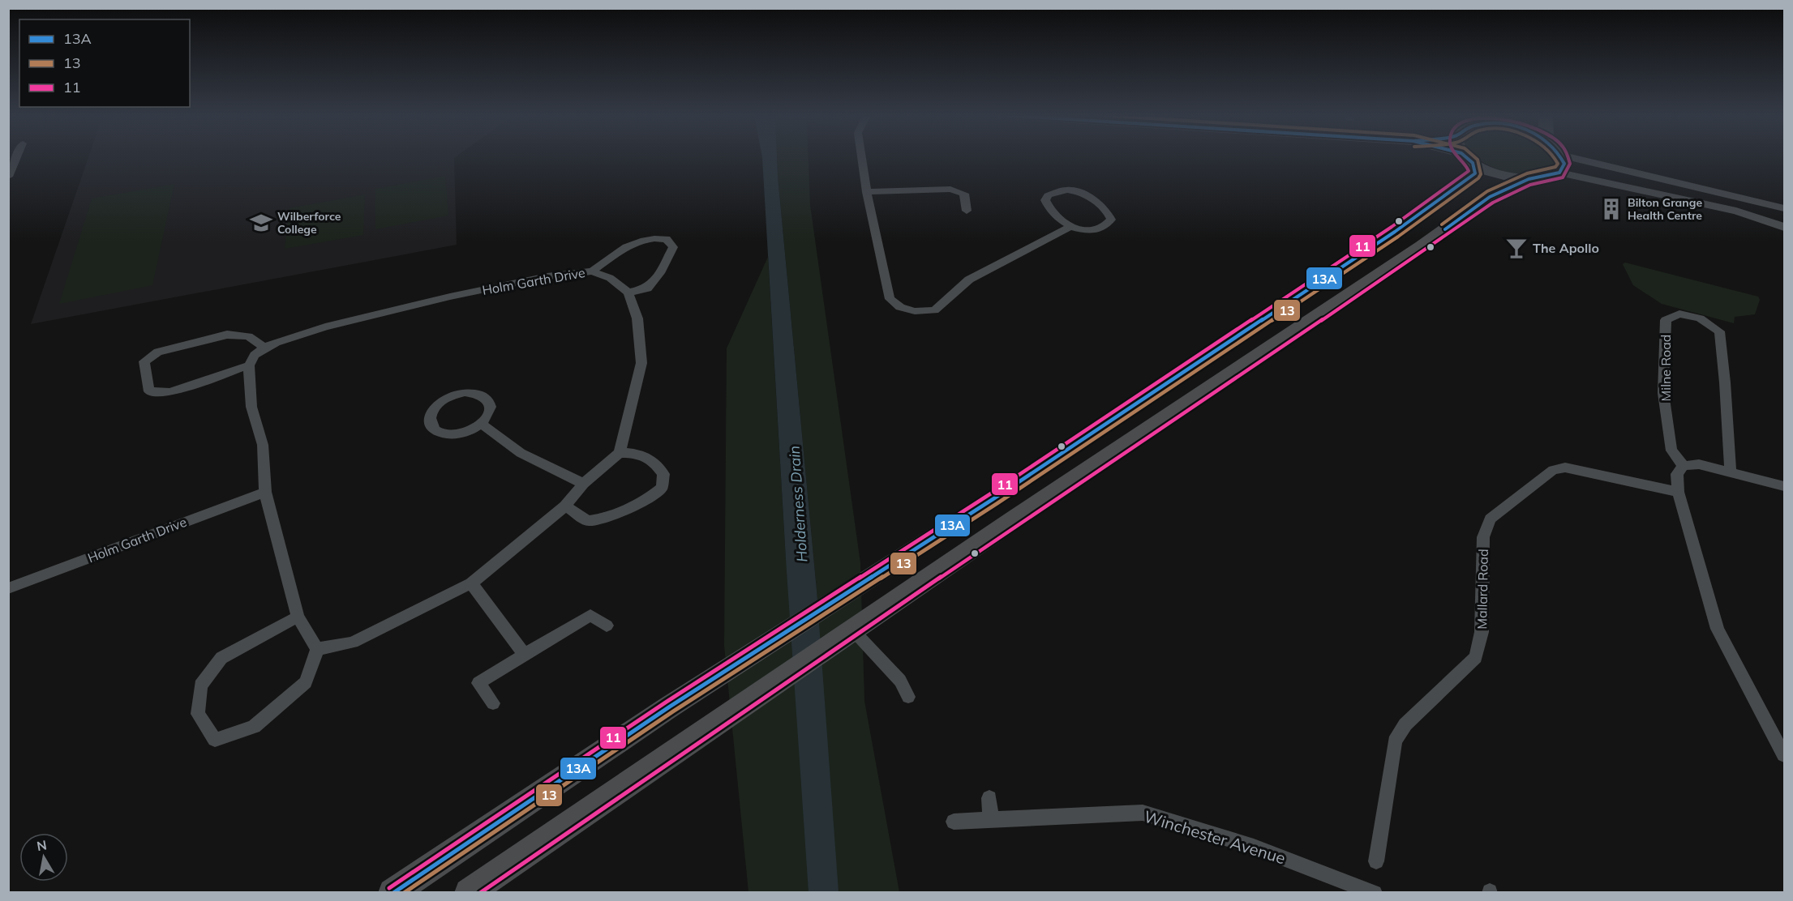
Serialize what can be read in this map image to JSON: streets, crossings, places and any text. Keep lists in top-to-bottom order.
{
  "streets": {
    "street": [
      "Holm Garth Drive",
      "Milne Road",
      "Mallard Road",
      "Winchester Avenue"
    ]
  },
  "water": ["Holderness Drain"],
  "places": {
    "building": ["Bilton Grange Health Centre"],
    "school or university": ["Wilberforce College"],
    "bar": ["The Apollo"]
  },
  "lines": ["transit line 13A", "transit line 13", "transit line 11"],
  "legend": ["13A", "13", "11"],
  "north": "top"
}
